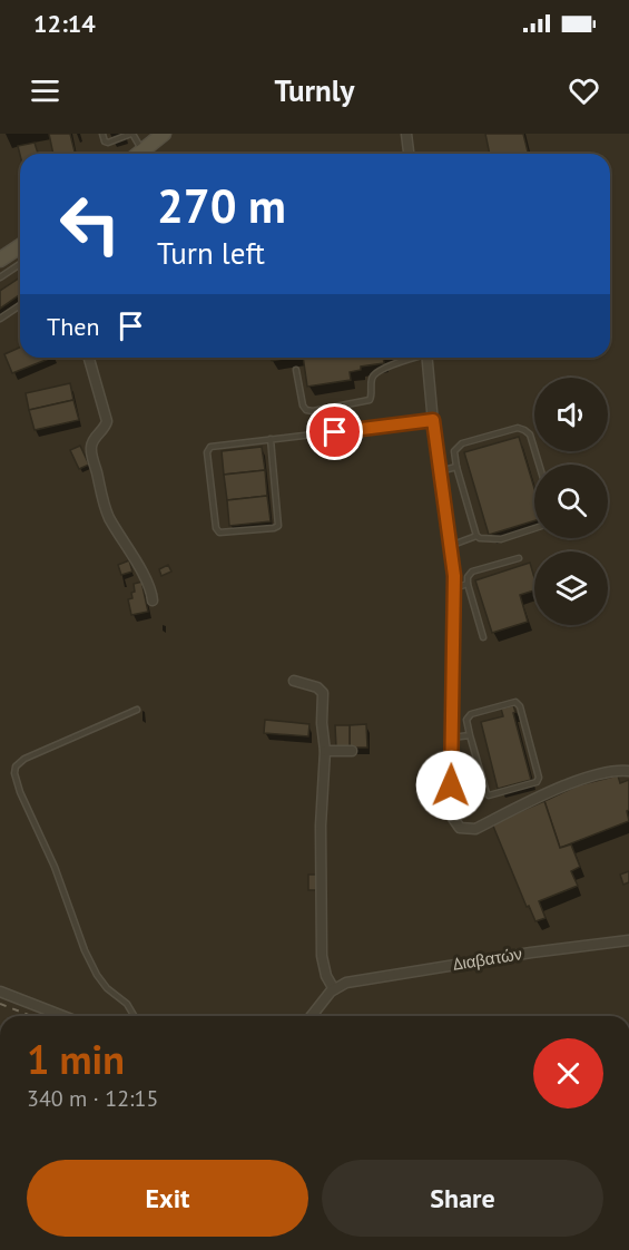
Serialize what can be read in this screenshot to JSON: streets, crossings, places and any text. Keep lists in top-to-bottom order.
{
  "streets": {
    "street": ["Διαβατών"]
  },
  "page": {
    "status": "12:14",
    "header": "Turnly",
    "turn": ["270 m", "Turn left"],
    "then": "Then",
    "heading": ["1 min", "340 m · 12:15"],
    "buttons": ["Exit", "Share"]
  }
}
